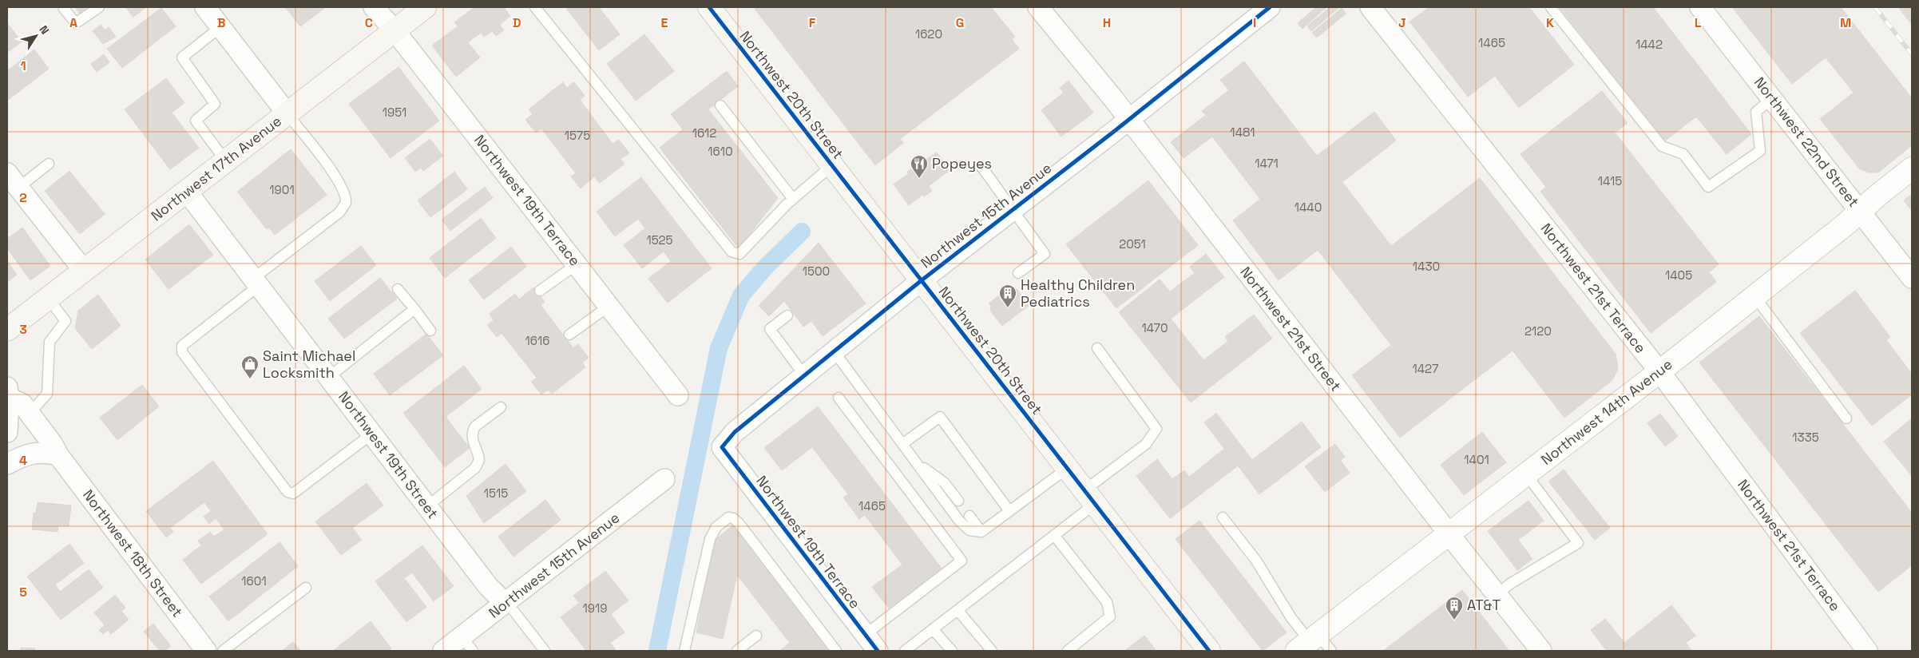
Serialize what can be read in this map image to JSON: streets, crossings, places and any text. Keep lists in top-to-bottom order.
{
  "streets": {
    "main road": ["Northwest 20th Street", "Northwest 17th Avenue"],
    "street": [
      "Northwest 22nd Street",
      "Northwest 19th Terrace",
      "Northwest 15th Avenue",
      "Northwest 21st Terrace",
      "Northwest 21st Street",
      "Northwest 14th Avenue",
      "Northwest 19th Street",
      "Northwest 18th Street"
    ]
  },
  "crossings": [
    ["Northwest 20th Street", "Northwest 15th Avenue"],
    ["Northwest 22nd Street", "Northwest 14th Avenue"],
    ["Northwest 17th Avenue", "Northwest 19th Terrace"],
    ["Northwest 17th Avenue", "Northwest 19th Street"],
    ["Northwest 19th Terrace", "Northwest 15th Avenue"],
    ["Northwest 15th Avenue", "Northwest 21st Street"],
    ["Northwest 15th Avenue", "Northwest 19th Street"],
    ["Northwest 21st Terrace", "Northwest 14th Avenue"],
    ["Northwest 21st Street", "Northwest 14th Avenue"]
  ],
  "places": {
    "restaurant": ["Popeyes"],
    "building": ["Healthy Children Pediatrics", "AT&T"],
    "shop": ["Saint Michael Locksmith"]
  },
  "house_numbers": [
    "1620",
    "1465",
    "1442",
    "1951",
    "1481",
    "1612",
    "1575",
    "1610",
    "1471",
    "1415",
    "1901",
    "1440",
    "1525",
    "2051",
    "1430",
    "1500",
    "1405",
    "1470",
    "2120",
    "1616",
    "1427",
    "1335",
    "1401",
    "1515",
    "1465",
    "1601",
    "1919"
  ],
  "north": "top right",
  "grid": {
    "columns": [
      "A",
      "B",
      "C",
      "D",
      "E",
      "F",
      "G",
      "H",
      "I",
      "J",
      "K",
      "L",
      "M"
    ],
    "rows": [
      "1",
      "2",
      "3",
      "4",
      "5"
    ]
  }
}
